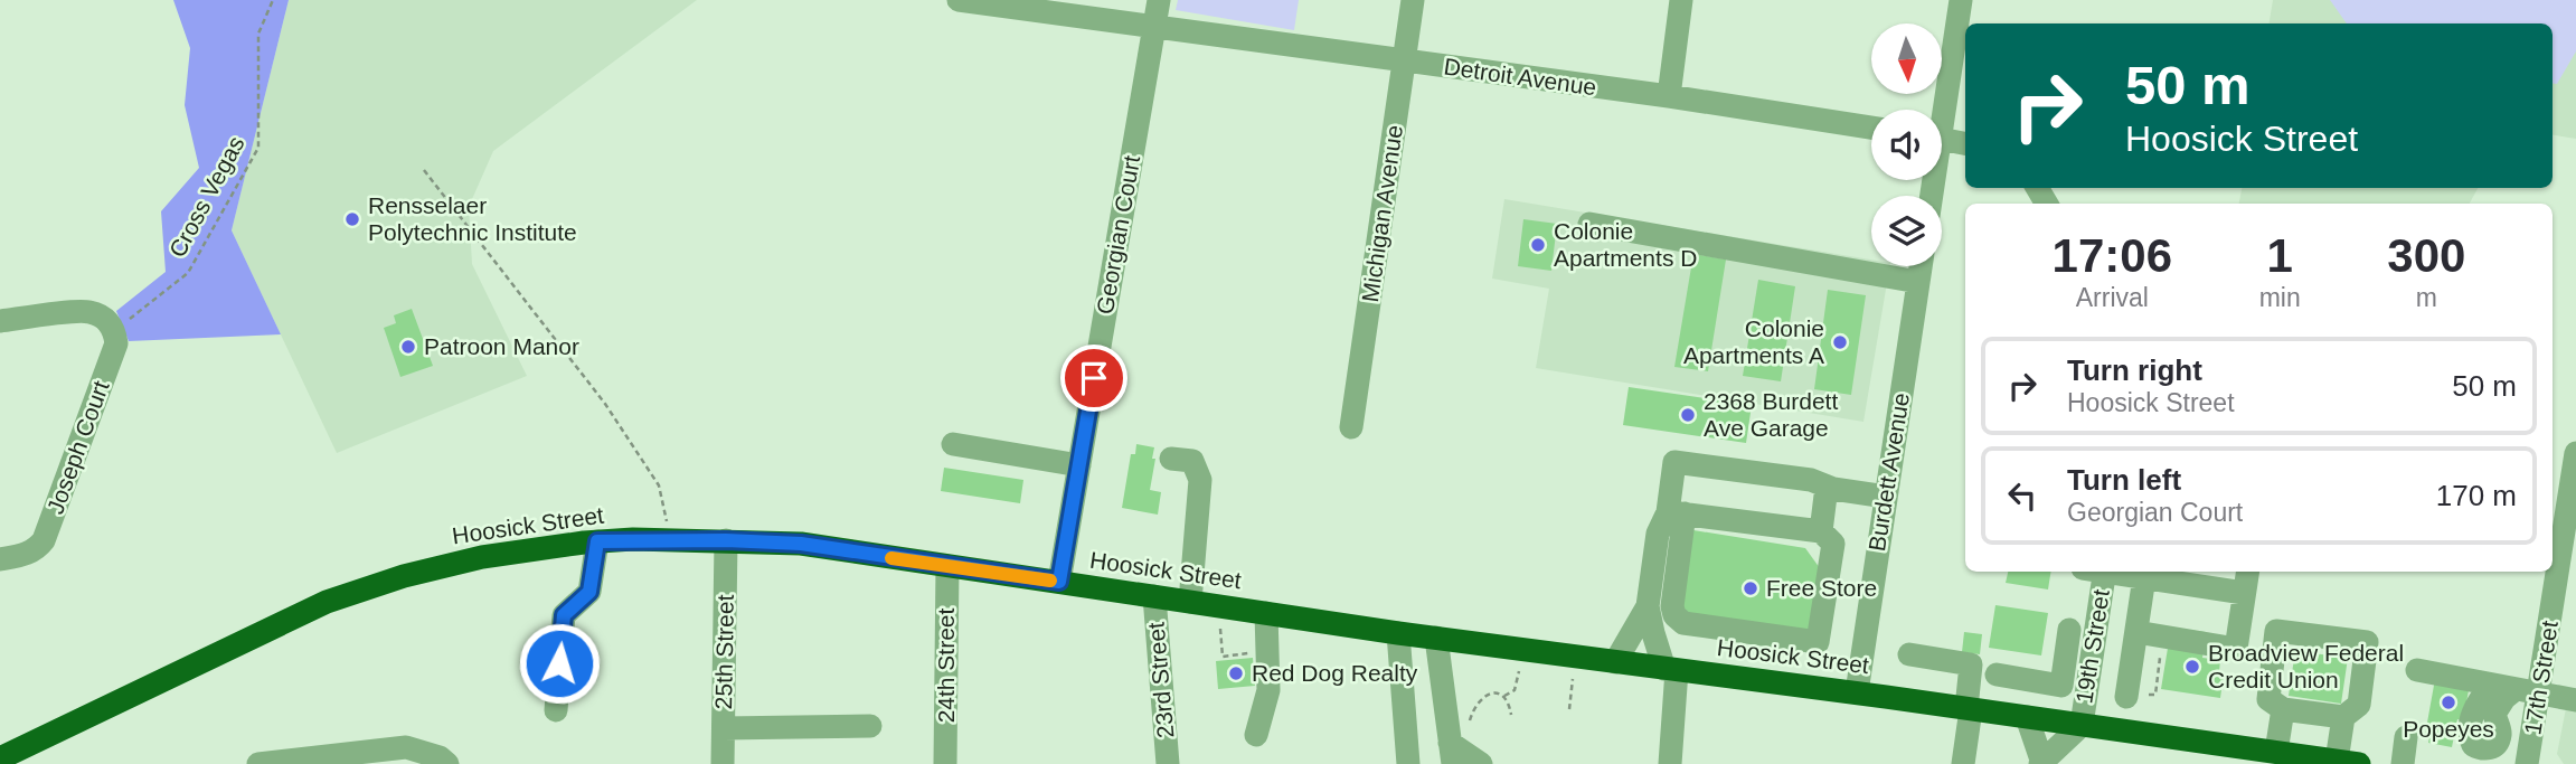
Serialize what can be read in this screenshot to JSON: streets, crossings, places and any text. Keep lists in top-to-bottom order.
{
  "streets": {
    "highway": ["Hoosick Street"],
    "street": [
      "Detroit Avenue",
      "Michigan Avenue",
      "Georgian Court",
      "Joseph Court",
      "Burdett Avenue",
      "19th Street",
      "25th Street",
      "24th Street",
      "17th Street",
      "23rd Street"
    ],
    "path": ["Cross Vegas"]
  },
  "crossings": [
    ["Detroit Avenue", "Michigan Avenue"],
    ["Detroit Avenue", "Georgian Court"],
    ["Cross Vegas", "Joseph Court"],
    ["Georgian Court", "Hoosick Street"],
    ["Burdett Avenue", "Hoosick Street"],
    ["Hoosick Street", "19th Street"],
    ["Hoosick Street", "25th Street"],
    ["Hoosick Street", "24th Street"],
    ["Hoosick Street", "23rd Street"]
  ],
  "places": [
    "Rensselaer Polytechnic Institute",
    "Colonie Apartments D",
    "Colonie Apartments A",
    "Patroon Manor",
    "2368 Burdett Ave Garage",
    "Free Store",
    "Broadview Federal Credit Union",
    "Red Dog Realty",
    "Popeyes"
  ],
  "north": "bottom",
  "page": {
    "turn": ["50 m", "Hoosick Street"],
    "eta": [
      "17:06",
      "Arrival",
      "1",
      "min",
      "300",
      "m"
    ],
    "list": [
      {
        "name": "Turn right",
        "note": "Hoosick Street",
        "value": "50 m"
      },
      {
        "name": "Turn left",
        "note": "Georgian Court",
        "value": "170 m"
      }
    ]
  }
}
